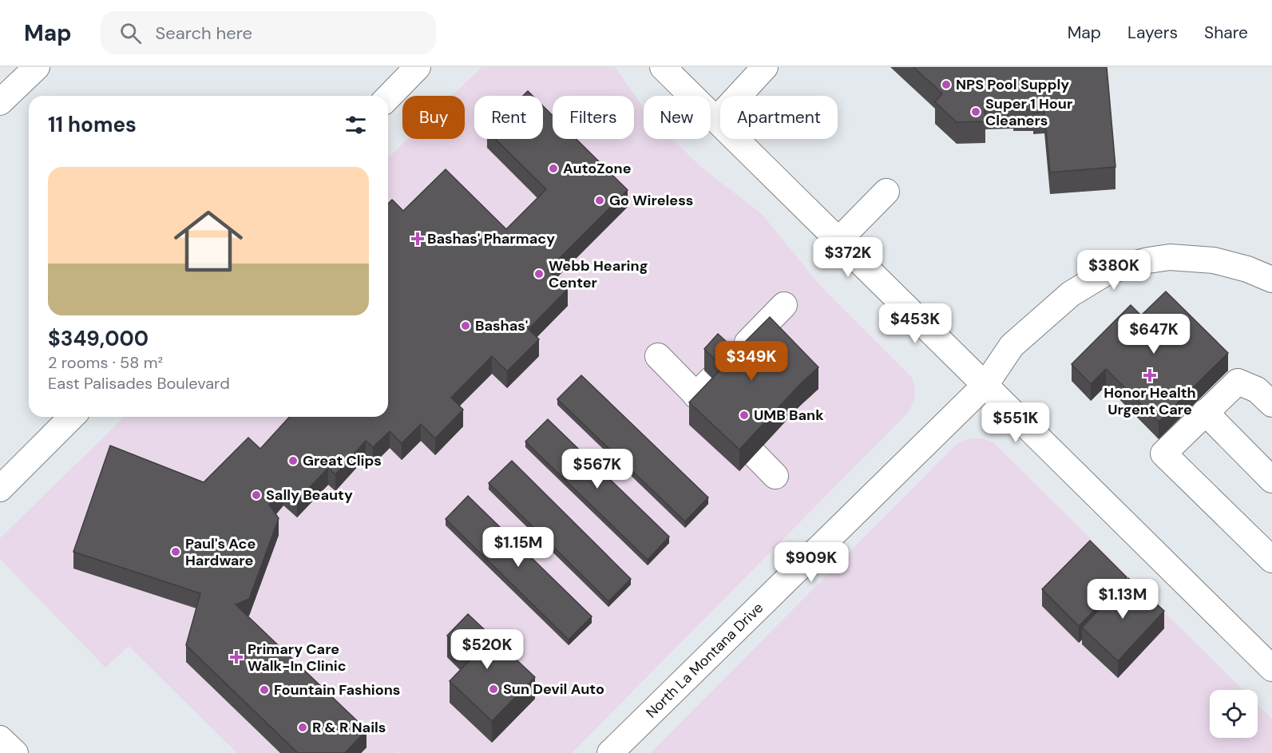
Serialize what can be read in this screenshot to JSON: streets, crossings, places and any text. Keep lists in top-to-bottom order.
{
  "streets": {
    "street": ["North La Montana Drive"]
  },
  "places": {
    "other": [
      "NPS Pool Supply",
      "Super 1 Hour Cleaners",
      "AutoZone",
      "Go Wireless",
      "Webb Hearing Center",
      "Bashas'",
      "UMB Bank",
      "Great Clips",
      "Sally Beauty",
      "Paul's Ace Hardware",
      "Sun Devil Auto",
      "Fountain Fashions",
      "R & R Nails"
    ],
    "health": ["Bashas' Pharmacy", "Honor Health Urgent Care", "Primary Care Walk-In Clinic"]
  },
  "page": {
    "header": "Map",
    "search": "Search here",
    "nav": ["Map", "Layers", "Share"],
    "chip": [
      "Buy",
      "Rent",
      "Filters",
      "New",
      "Apartment"
    ],
    "heading": "11 homes",
    "list": [
      {
        "name": "$349,000",
        "note": "2 rooms · 58 m² · East Palisades Boulevard"
      }
    ],
    "price": [
      "$372K",
      "$380K",
      "$453K",
      "$647K",
      "$349K",
      "$551K",
      "$567K",
      "$1.15M",
      "$909K",
      "$1.13M",
      "$520K"
    ]
  }
}
